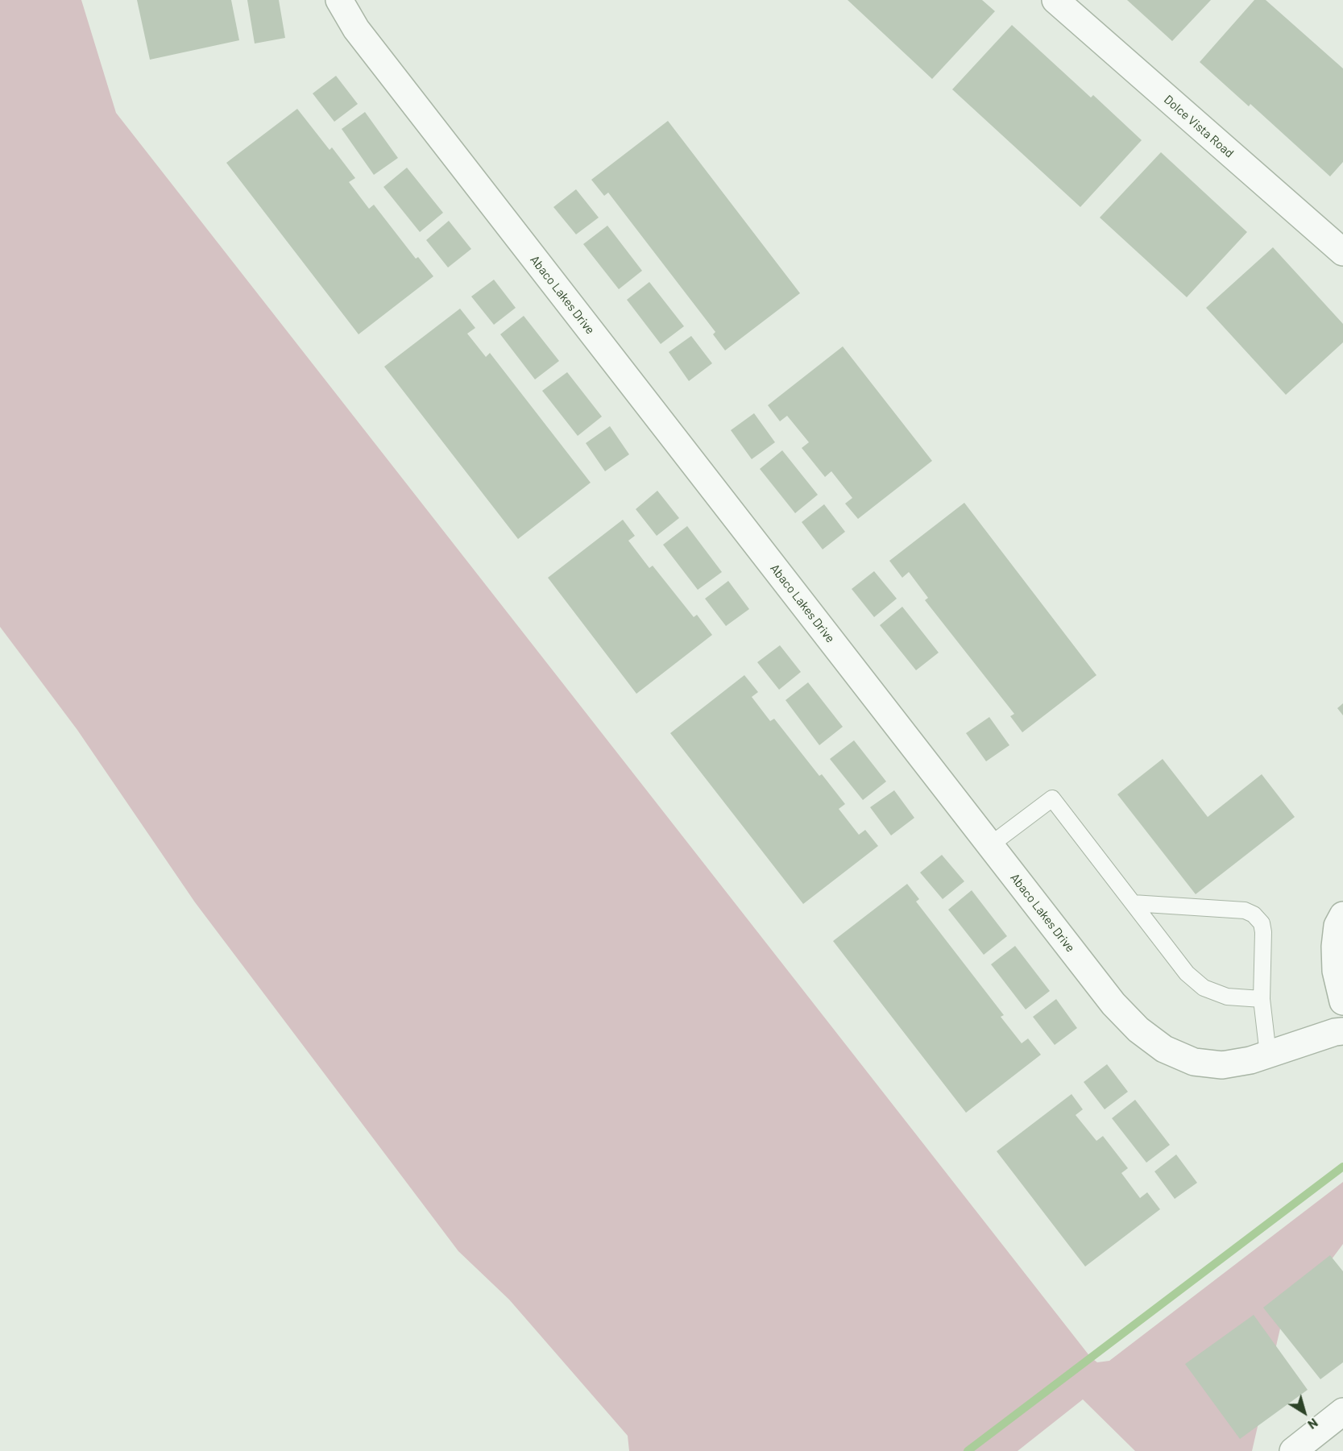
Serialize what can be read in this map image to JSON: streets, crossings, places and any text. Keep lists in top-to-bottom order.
{
  "streets": {
    "street": ["Dolce Vista Road", "Abaco Lakes Drive"]
  },
  "north": "bottom right"
}
